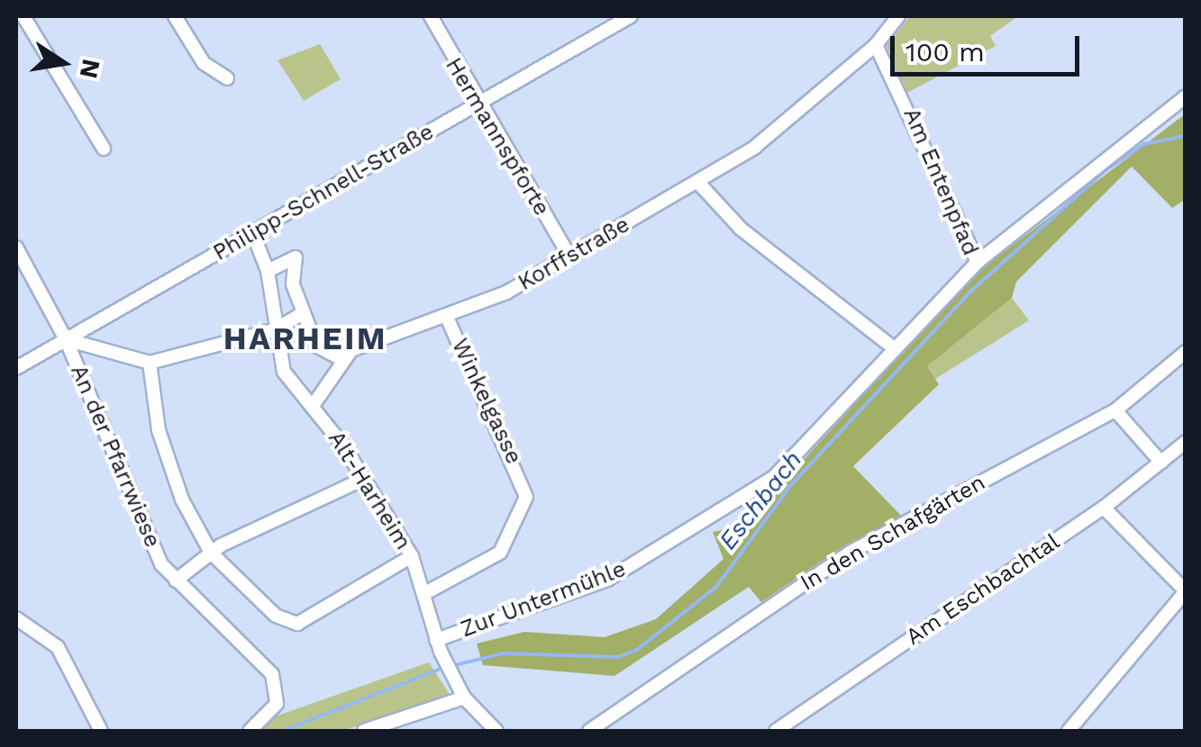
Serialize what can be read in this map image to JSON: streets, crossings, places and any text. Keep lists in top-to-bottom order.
{
  "streets": {
    "street": [
      "Hermannspforte",
      "Am Entenpfad",
      "Philipp-Schnell-Straße",
      "Korffstraße",
      "Winkelgasse",
      "An der Pfarrwiese",
      "Alt-Harheim",
      "In den Schafgärten",
      "Am Eschbachtal",
      "Zur Untermühle"
    ]
  },
  "crossings": [
    ["Hermannspforte", "Philipp-Schnell-Straße"],
    ["Hermannspforte", "Korffstraße"],
    ["Am Entenpfad", "Korffstraße"],
    ["Am Entenpfad", "Zur Untermühle"],
    ["Philipp-Schnell-Straße", "An der Pfarrwiese"],
    ["Philipp-Schnell-Straße", "Alt-Harheim"],
    ["Korffstraße", "Winkelgasse"],
    ["Winkelgasse", "Alt-Harheim"],
    ["Alt-Harheim", "Zur Untermühle"]
  ],
  "districts": ["HARHEIM"],
  "water": ["Eschbach"],
  "scale_bar": "100 m",
  "north": "right"
}
